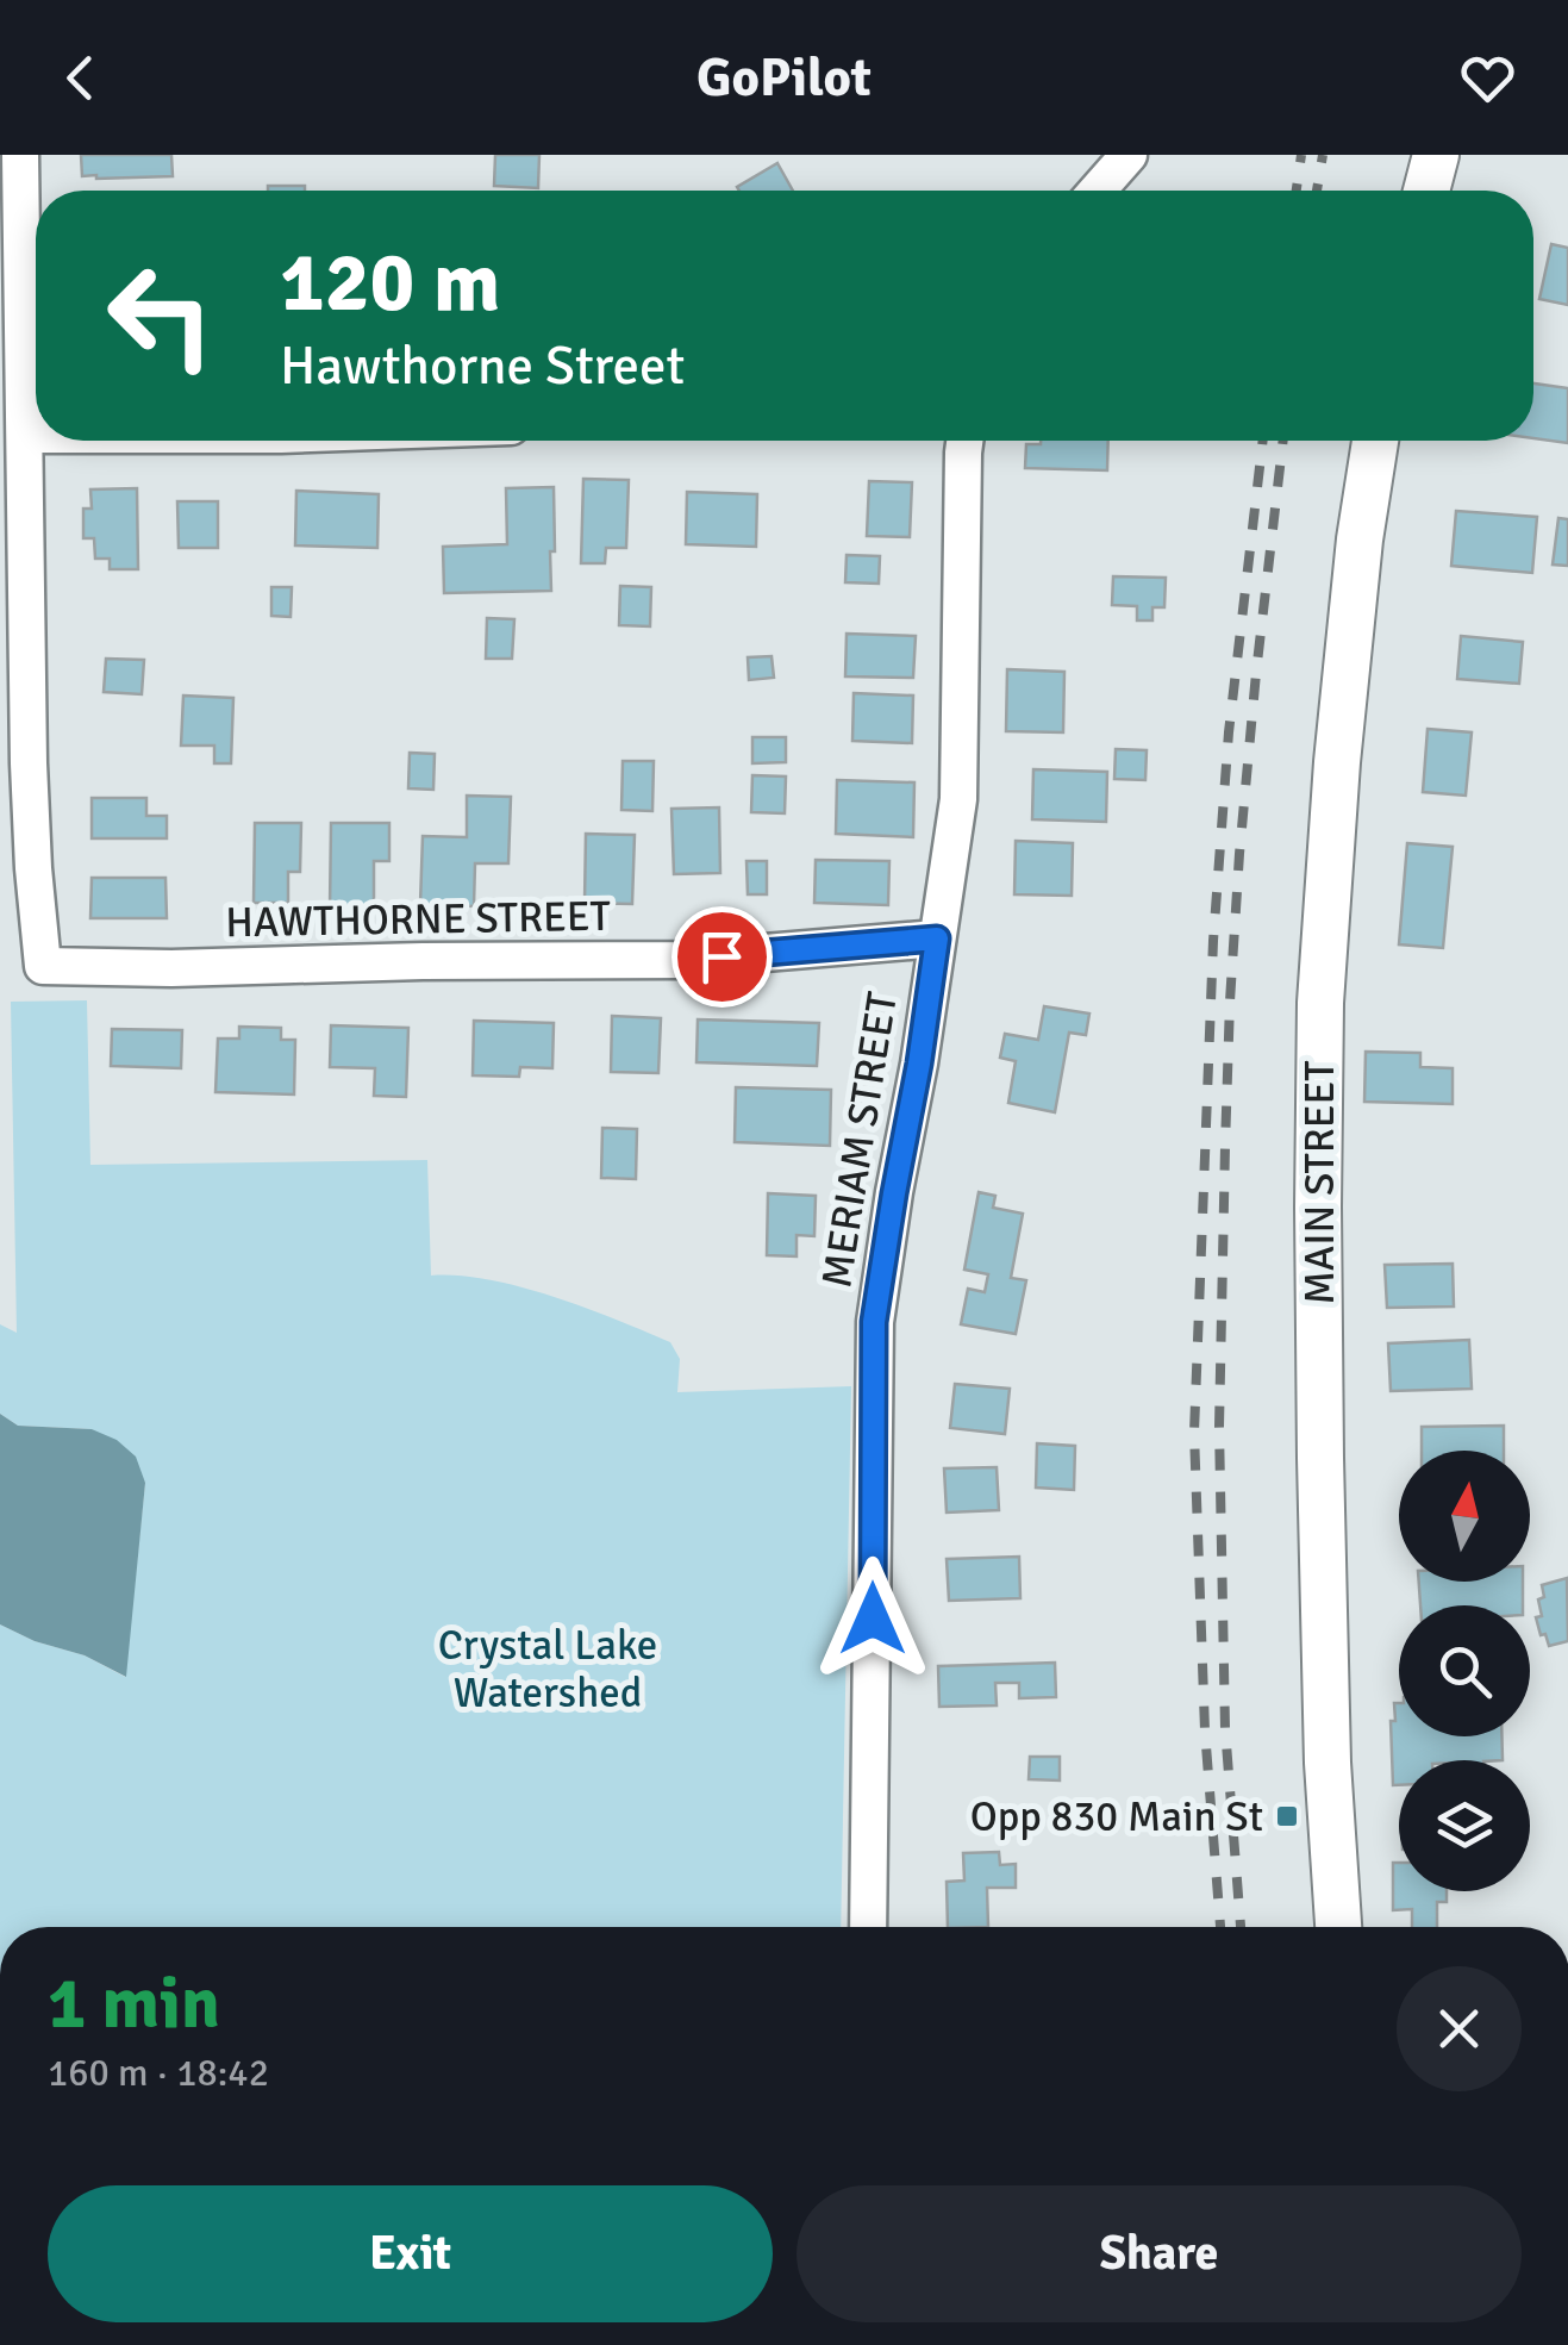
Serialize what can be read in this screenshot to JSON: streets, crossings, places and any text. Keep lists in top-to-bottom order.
{
  "streets": {
    "main road": ["MAIN STREET"],
    "street": ["HAWTHORNE STREET", "MERIAM STREET"]
  },
  "crossings": [
    ["HAWTHORNE STREET", "MERIAM STREET"]
  ],
  "parks": ["Crystal Lake Watershed"],
  "places": {
    "transit": ["Opp 830 Main St"]
  },
  "north": "top",
  "page": {
    "header": "GoPilot",
    "turn": ["120 m", "Hawthorne Street"],
    "heading": ["1 min", "160 m · 18:42"],
    "buttons": ["Exit", "Share"]
  }
}
